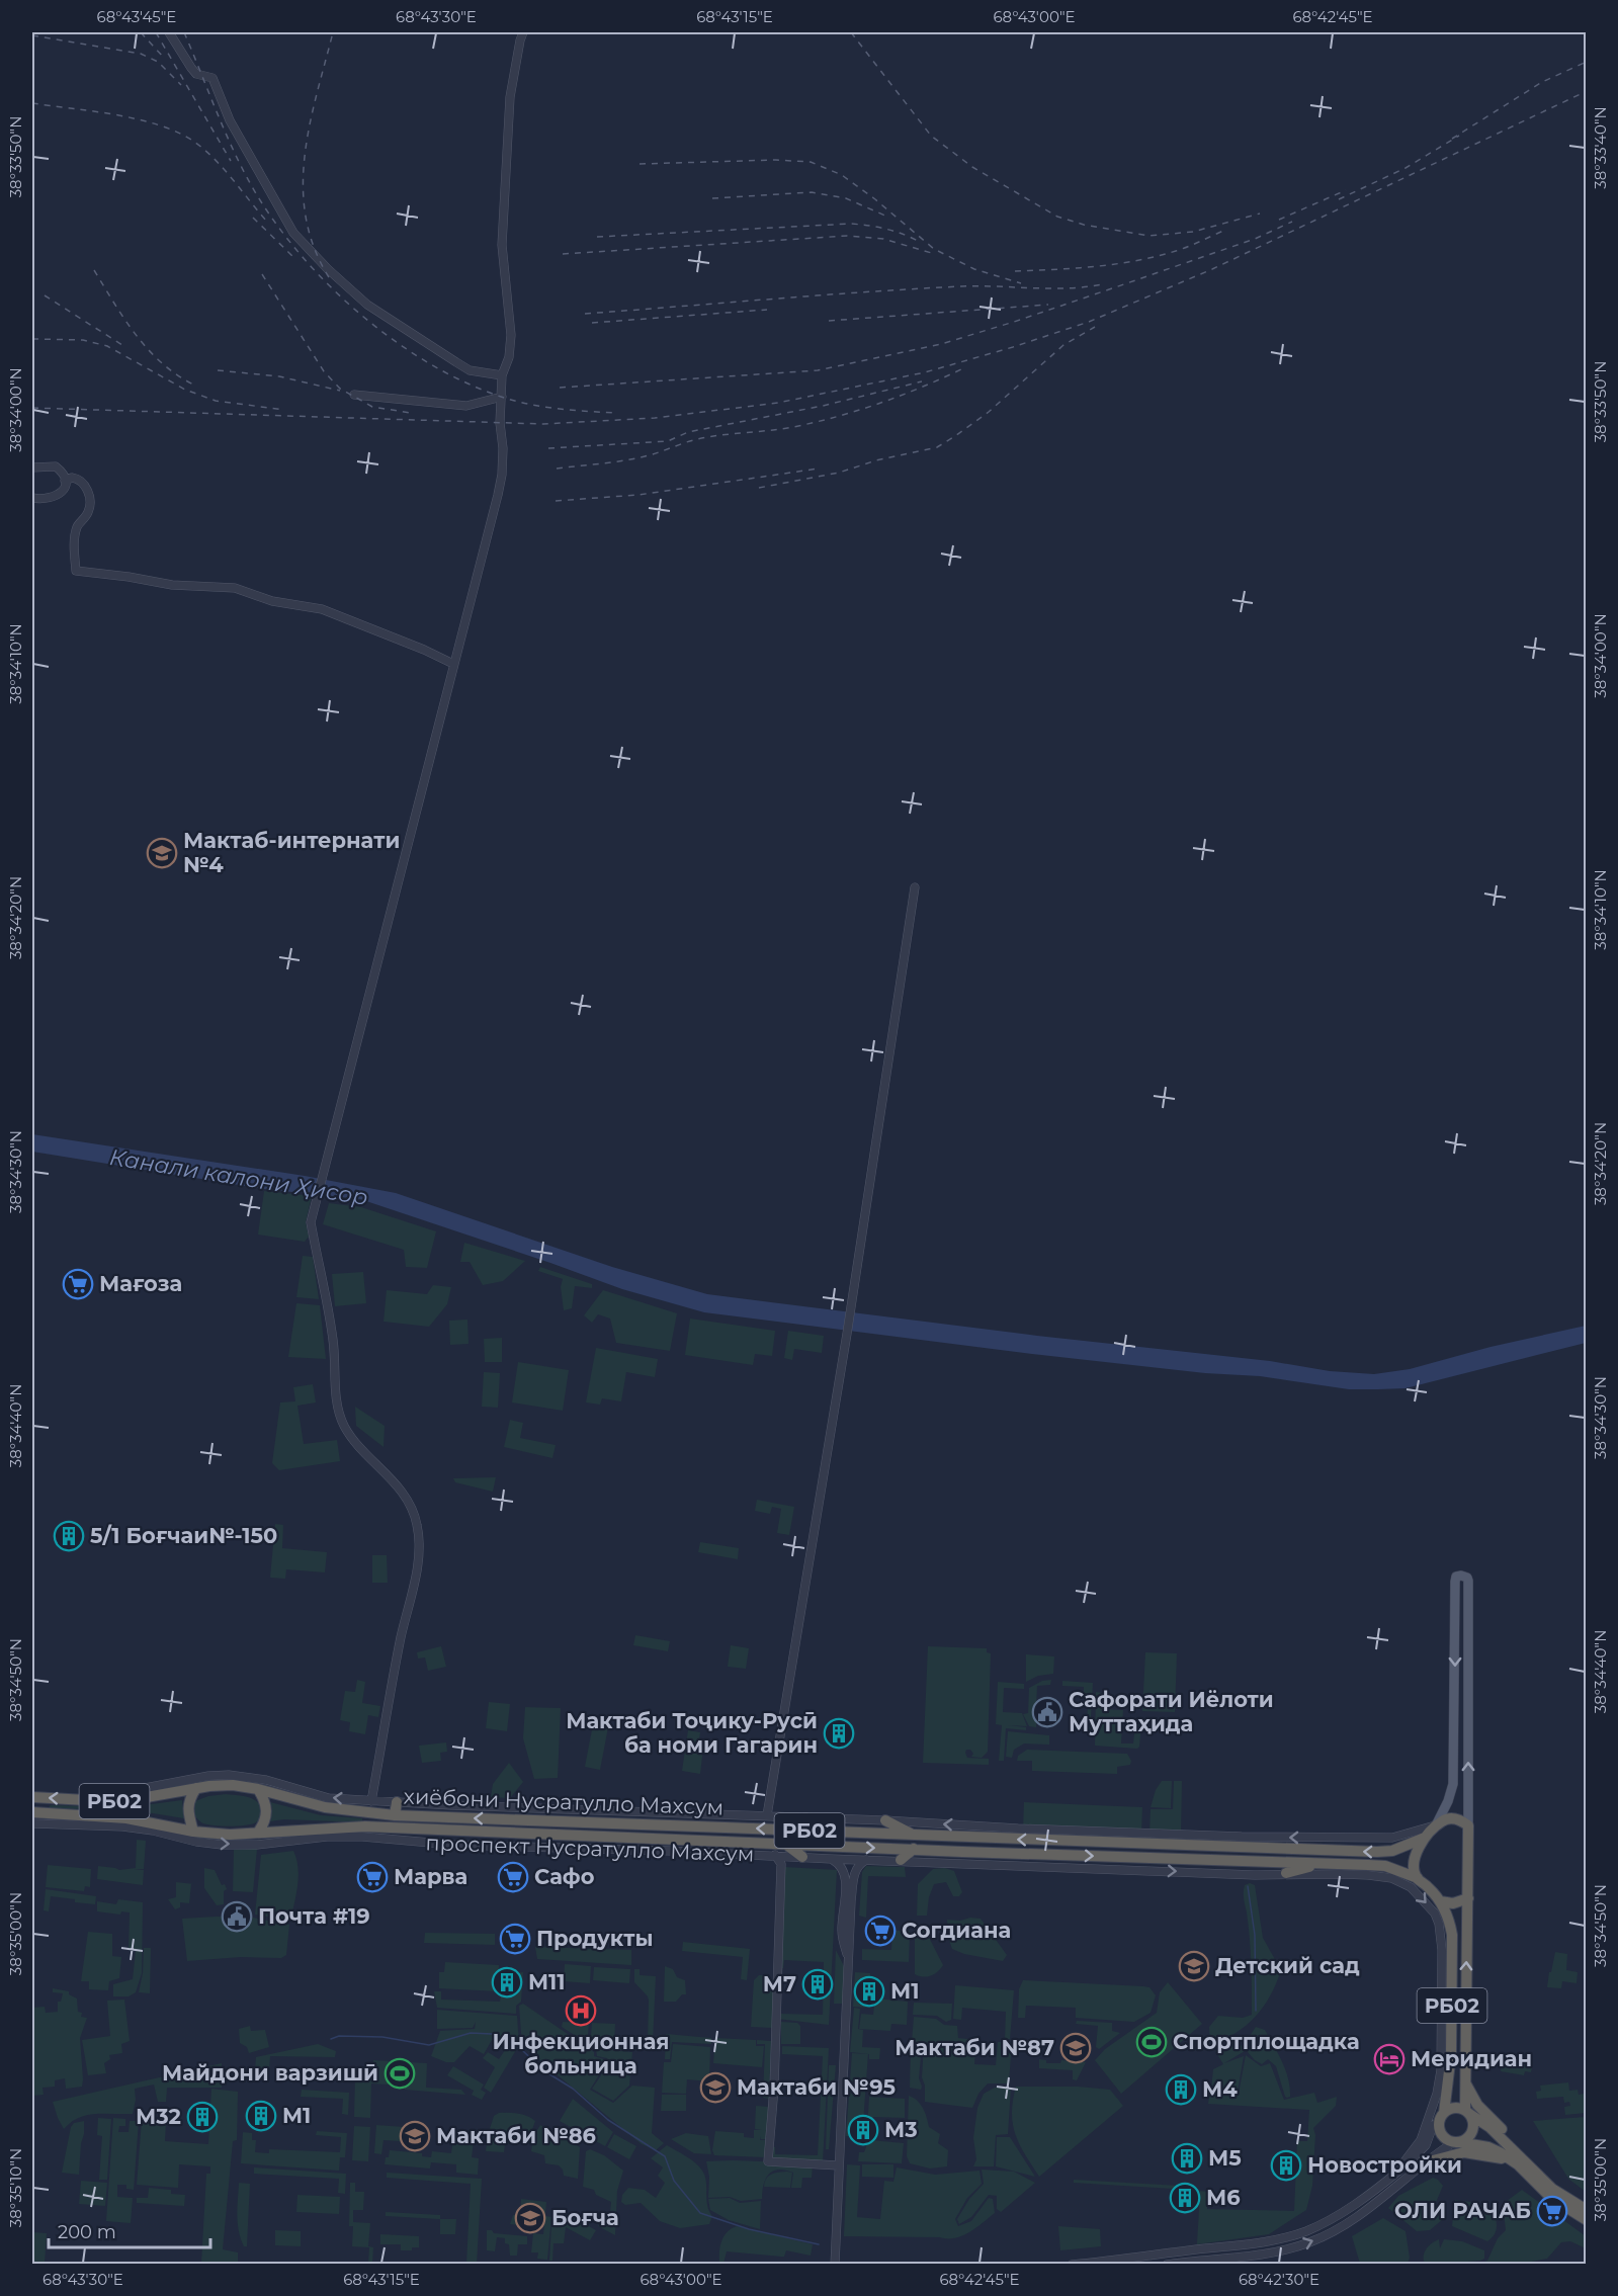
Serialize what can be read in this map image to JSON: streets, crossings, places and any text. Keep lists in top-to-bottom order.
{
  "streets": {
    "highway": ["РБ02", "хиёбони Нусратулло Махсум"],
    "street": ["проспект Нусратулло Махсум"]
  },
  "water": ["Канали калони Ҳисор"],
  "places": {
    "school or university": [
      "Мактаб-интернати №4",
      "Детский сад",
      "Мактаби №87",
      "Mактаби №95",
      "Мактаби №86",
      "Боғча"
    ],
    "supermarket": [
      "Мағоза",
      "Марва",
      "Сафо",
      "Согдиана",
      "Продукты",
      "ОЛИ РАЧАБ"
    ],
    "building": [
      "5/1 Боғчаи№-150",
      "Мактаби Тоҷику-Русӣ ба номи Гагарин",
      "M11",
      "М7",
      "М1",
      "М4",
      "M1",
      "М32",
      "М3",
      "М5",
      "Новостройки",
      "М6"
    ],
    "public building": ["Сафорати Иёлоти Муттаҳида", "Почта #19"],
    "hospital": ["Инфекционная больница"],
    "sports": ["Спортплощадка", "Майдони варзишӣ"],
    "hotel": ["Меридиан"]
  },
  "scale_bar": "200 m",
  "coordinates": [
    "68°43'45\"E",
    "68°43'30\"E",
    "68°43'15\"E",
    "68°43'00\"E",
    "68°42'45\"E",
    "38°33'40\"N",
    "38°33'50\"N",
    "38°34'00\"N",
    "38°34'10\"N",
    "38°34'20\"N",
    "38°34'30\"N",
    "38°34'40\"N",
    "38°34'50\"N",
    "38°35'00\"N",
    "38°35'10\"N",
    "68°42'30\"E"
  ]
}
